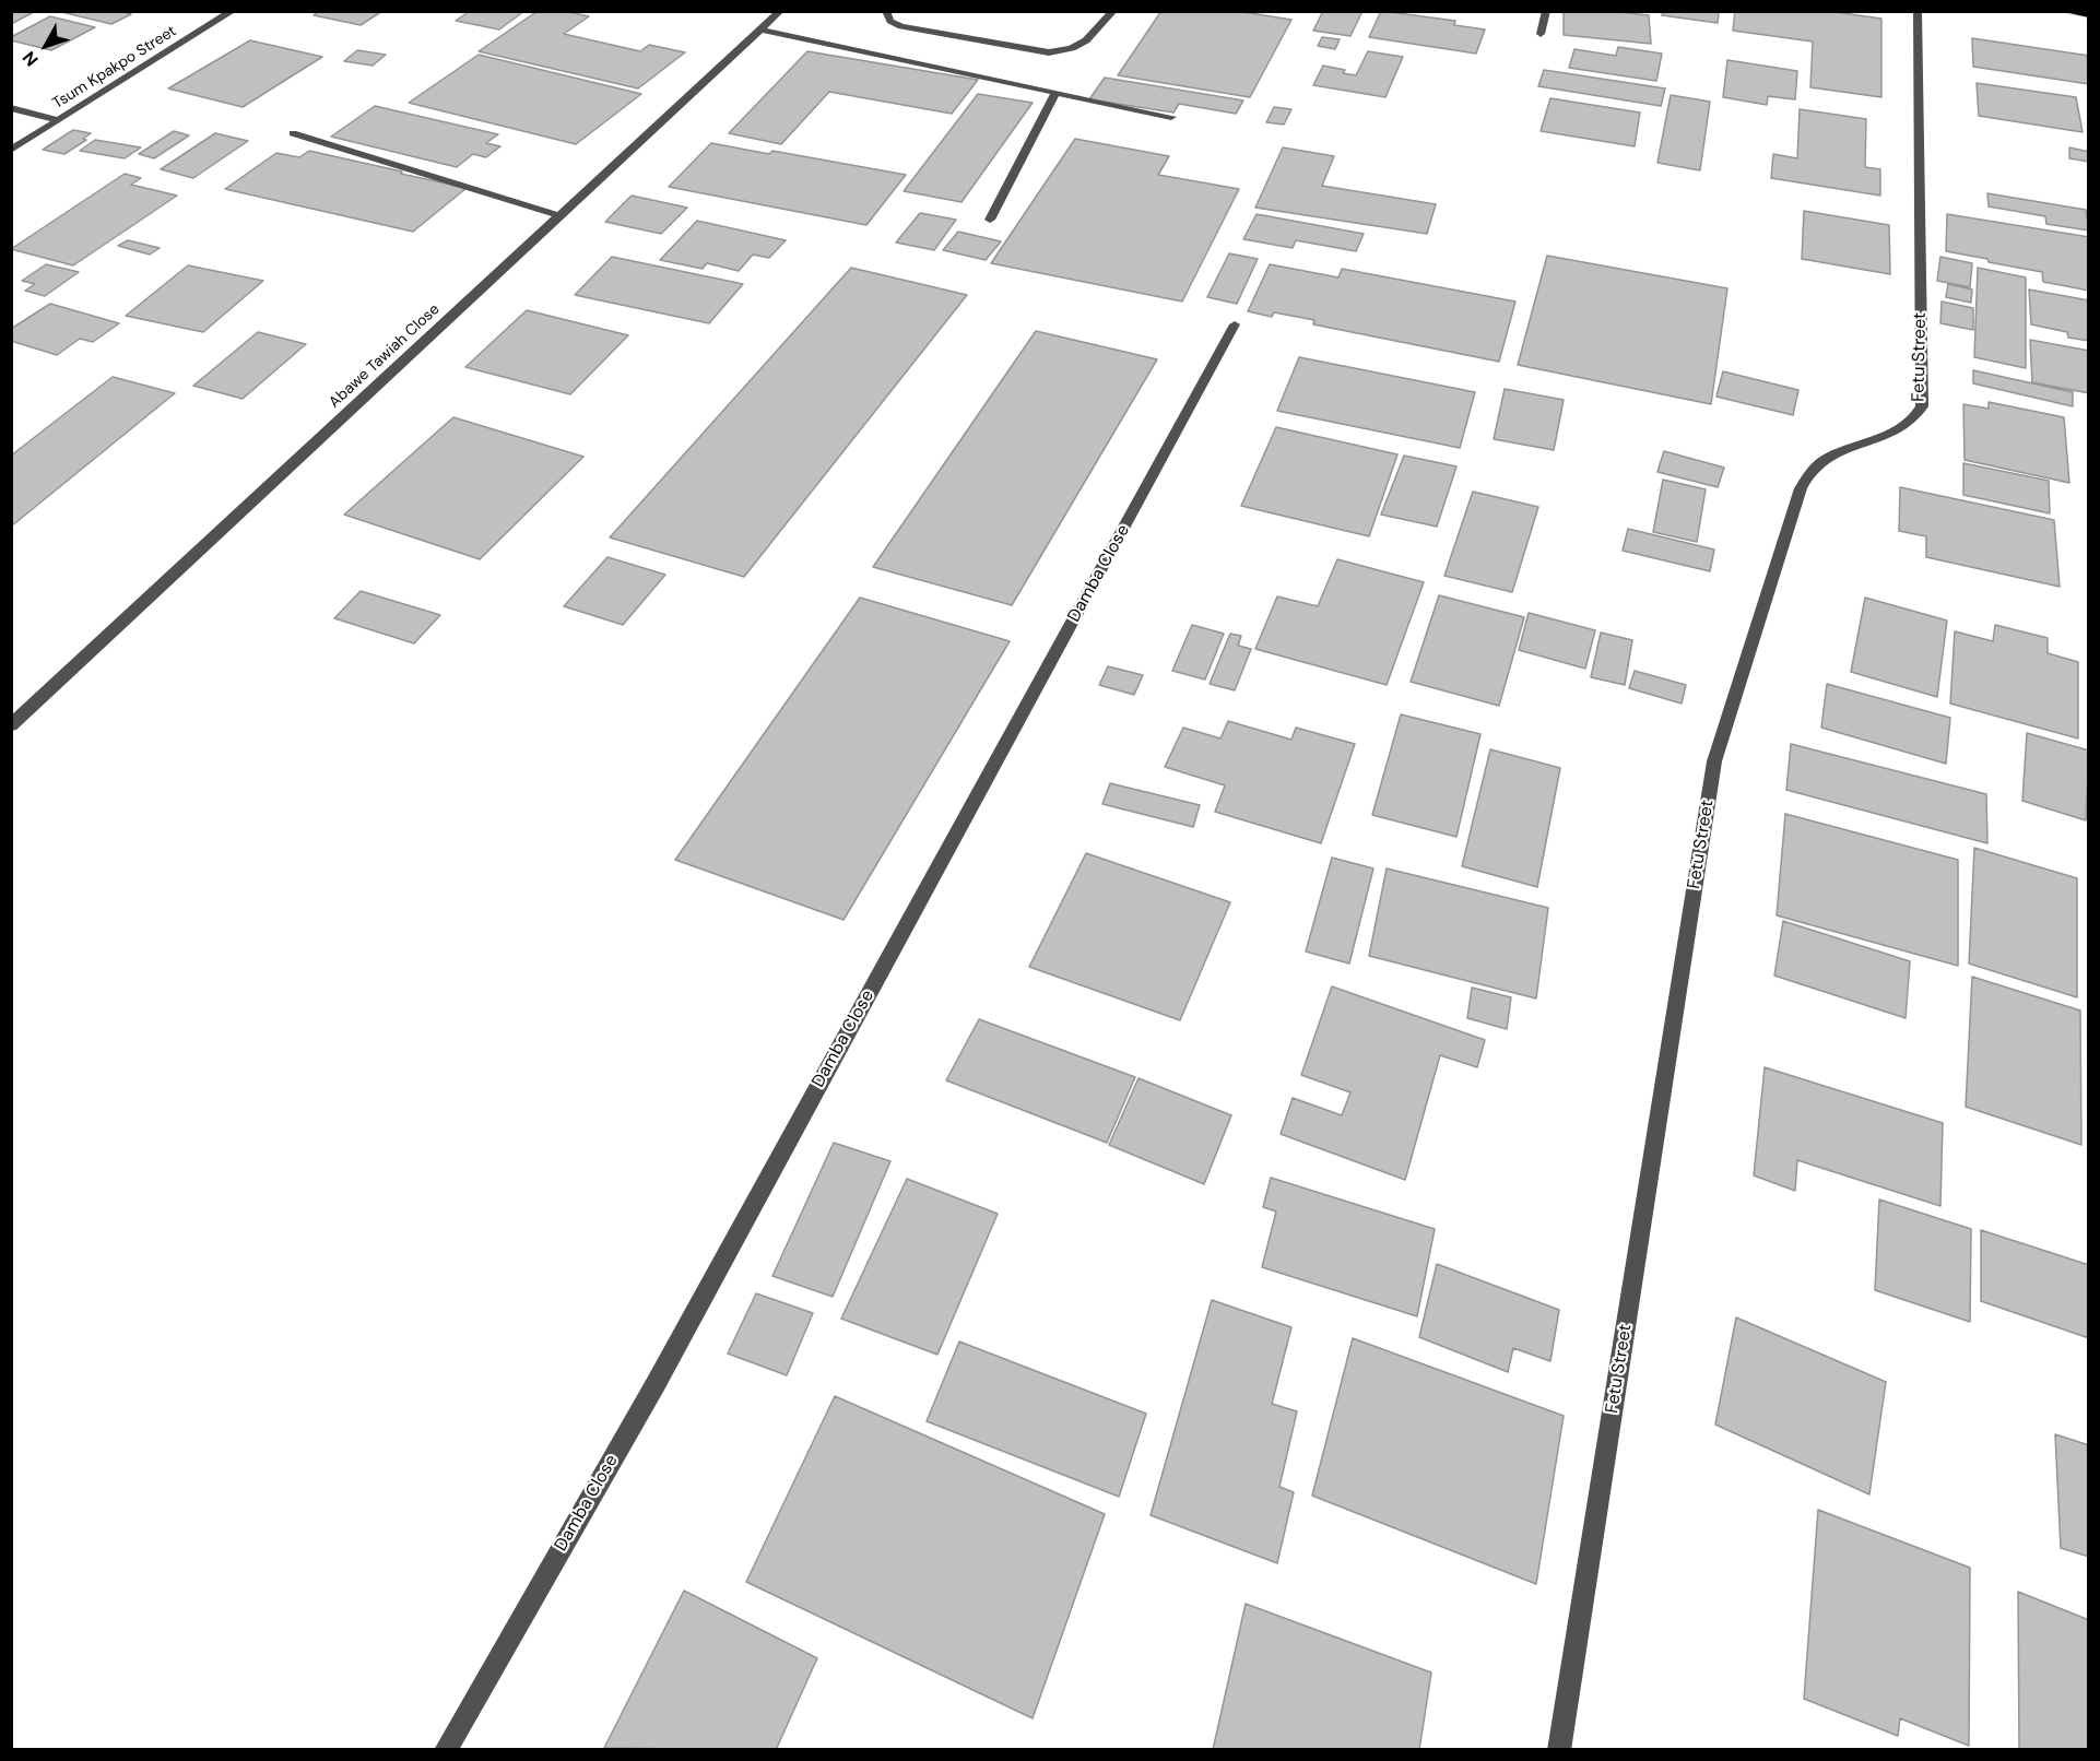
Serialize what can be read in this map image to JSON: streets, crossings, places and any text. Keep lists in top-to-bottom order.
{
  "streets": {
    "street": [
      "Tsum Kpakpo Street",
      "Abawe Tawiah Close",
      "Fetu Street",
      "Damba Close"
    ]
  },
  "north": "bottom left"
}
